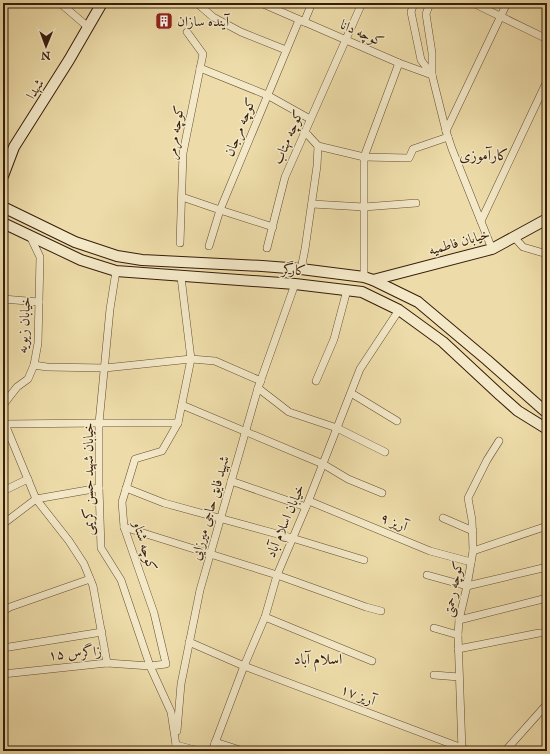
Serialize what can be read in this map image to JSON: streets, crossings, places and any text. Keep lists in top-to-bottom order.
{
  "streets": {
    "main road": ["شهدا", "خیابان فاطمیه", "کارگر"],
    "street": [
      "کوچه دانا",
      "کوچه مرجان",
      "کوچه مرمر",
      "کوچه مهتاب",
      "خیابان زیویه",
      "خیابان شهید حسن کریمی",
      "شهید فایق حاجی میرزایی",
      "خیابان اسلام آباد",
      "آریز ۹",
      "کوچه شتاو",
      "کوچه رحمتی",
      "زاگرس ۱۵",
      "آریز ۱۷"
    ]
  },
  "crossings": [
    ["کوچه دانا", "کوچه مرجان"],
    ["کوچه دانا", "کوچه مهتاب"],
    ["خیابان فاطمیه", "کارگر"],
    ["کارگر", "خیابان زیویه"],
    ["کارگر", "خیابان شهید حسن کریمی"],
    ["کارگر", "شهید فایق حاجی میرزایی"],
    ["کارگر", "خیابان اسلام آباد"],
    ["کارگر", "کوچه شتاو"],
    ["خیابان شهید حسن کریمی", "شهید فایق حاجی میرزایی"],
    ["خیابان شهید حسن کریمی", "کوچه شتاو"],
    ["خیابان شهید حسن کریمی", "زاگرس ۱۵"],
    ["شهید فایق حاجی میرزایی", "آریز ۹"],
    ["شهید فایق حاجی میرزایی", "آریز ۱۷"],
    ["خیابان اسلام آباد", "آریز ۹"],
    ["خیابان اسلام آباد", "آریز ۱۷"],
    ["آریز ۹", "کوچه رحمتی"],
    ["کوچه شتاو", "زاگرس ۱۵"],
    ["کوچه رحمتی", "آریز ۱۷"]
  ],
  "districts": ["کارآموزی", "اسلام آباد"],
  "places": {
    "building": ["آینده سازان"]
  },
  "north": "bottom"
}
